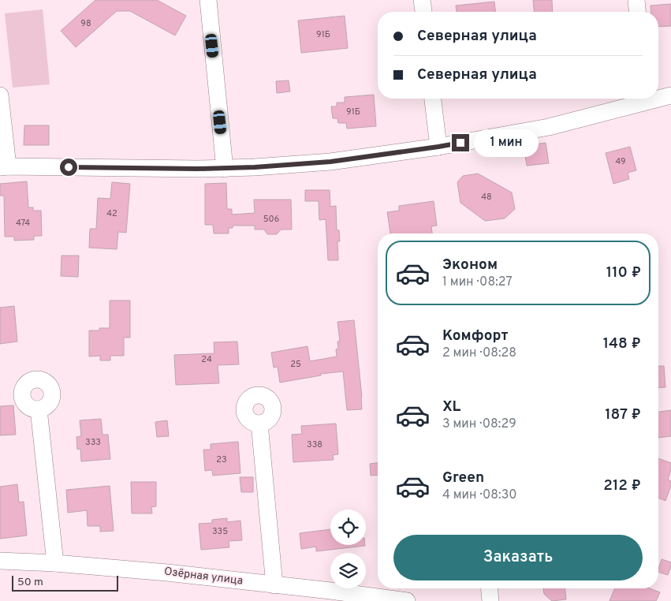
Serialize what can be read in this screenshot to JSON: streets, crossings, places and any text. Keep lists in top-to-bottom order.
{
  "streets": {
    "street": ["Озёрная улица"]
  },
  "house_numbers": [
    "98",
    "91Б",
    "91Б",
    "49",
    "48",
    "42",
    "506",
    "474",
    "24",
    "25",
    "333",
    "338",
    "23",
    "335"
  ],
  "scale_bar": "50 m",
  "page": {
    "banner": ["Северная улица", "Северная улица"],
    "bubble": "1 мин",
    "list": [
      {
        "name": "Эконом",
        "note": "1 мин · 08:27",
        "value": "110 ₽"
      },
      {
        "name": "Комфорт",
        "note": "2 мин · 08:28",
        "value": "148 ₽"
      },
      {
        "name": "XL",
        "note": "3 мин · 08:29",
        "value": "187 ₽"
      },
      {
        "name": "Green",
        "note": "4 мин · 08:30",
        "value": "212 ₽"
      }
    ],
    "buttons": "Заказать",
    "scale": "50 m"
  }
}
